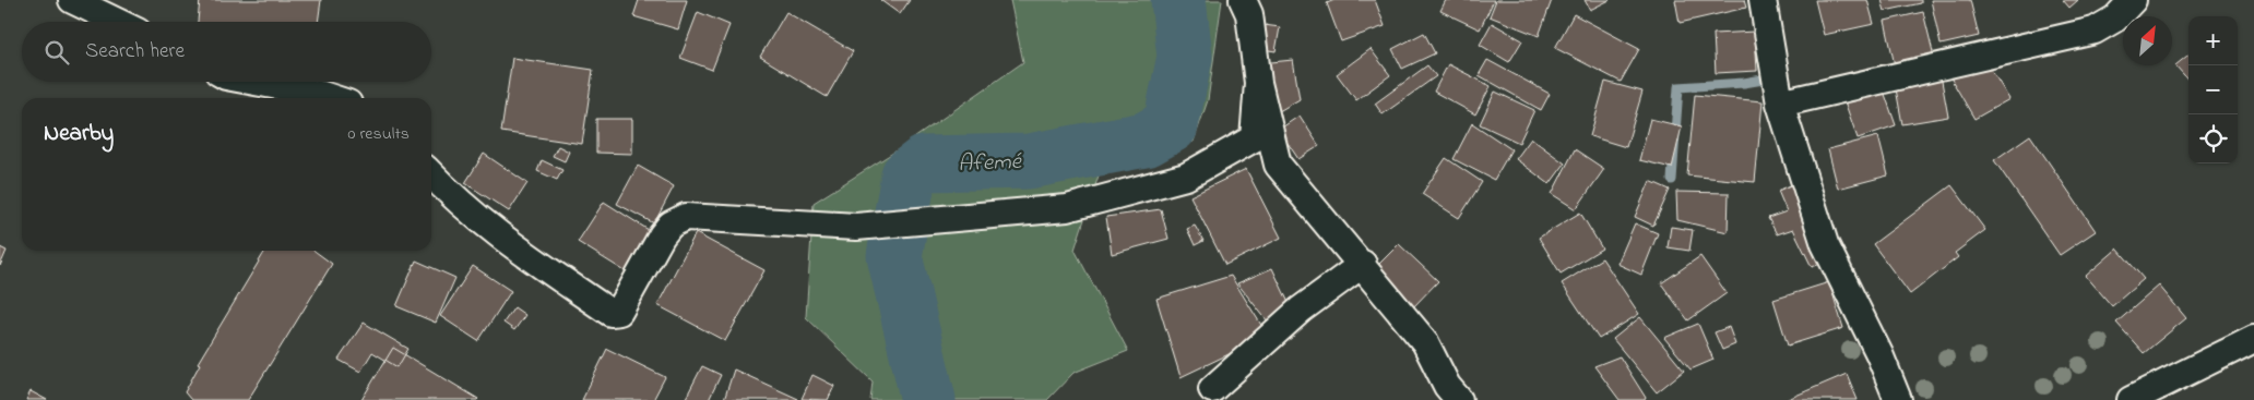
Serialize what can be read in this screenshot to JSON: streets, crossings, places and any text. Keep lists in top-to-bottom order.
{
  "water": ["Afemé"],
  "north": "top right",
  "page": {
    "map_buttons": ["+", "−"],
    "search": "Search here",
    "heading": ["Nearby", "0 results"]
  }
}
